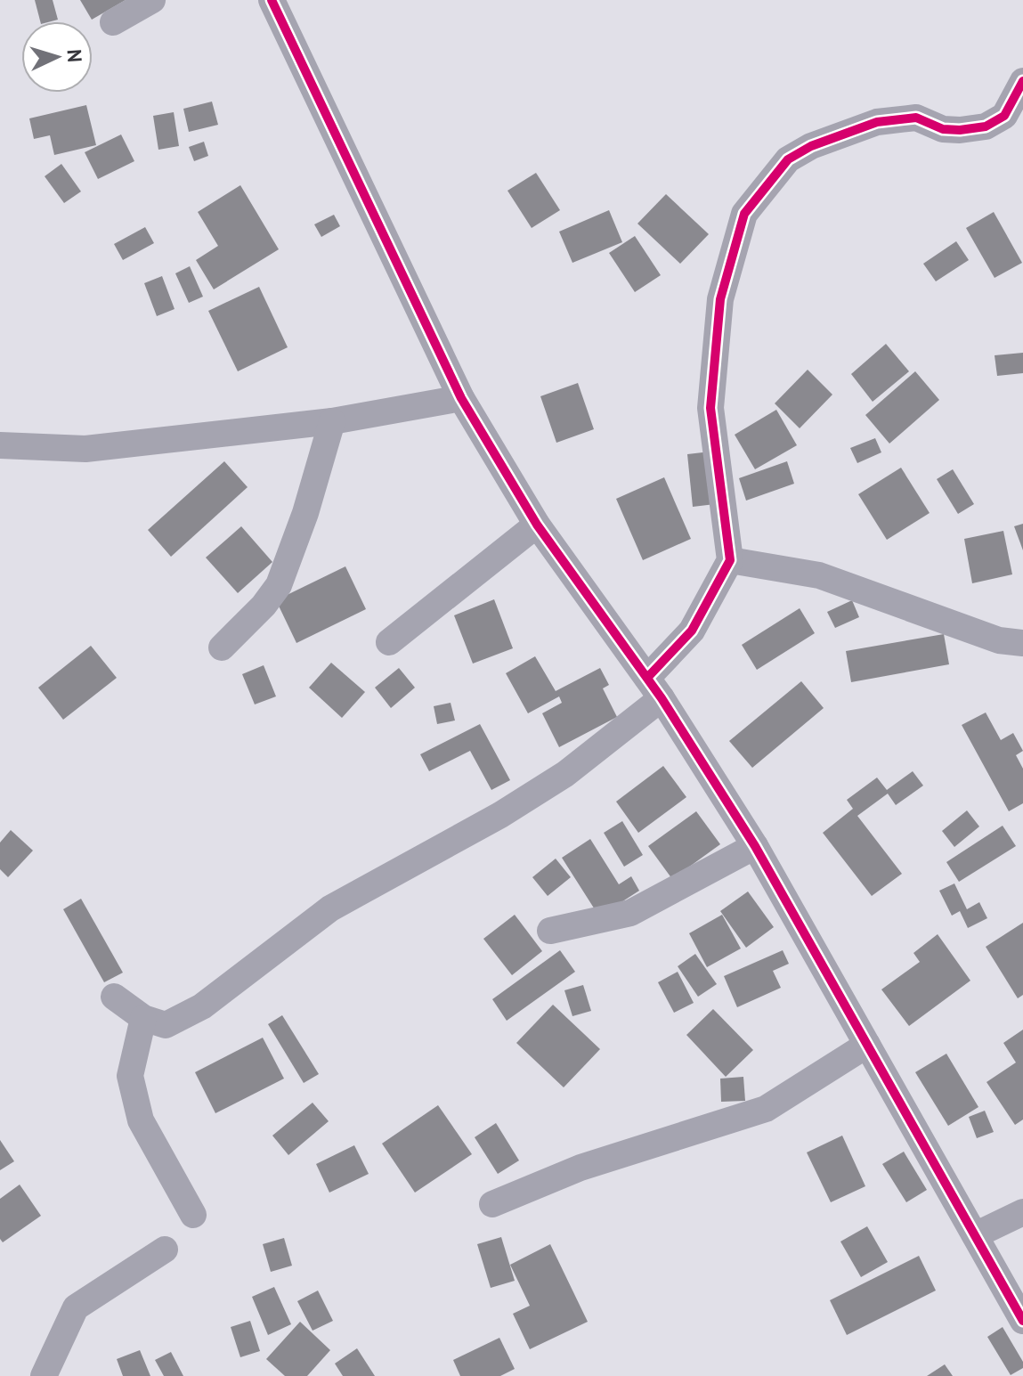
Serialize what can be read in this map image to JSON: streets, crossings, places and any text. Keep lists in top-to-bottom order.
{
  "north": "right"
}
